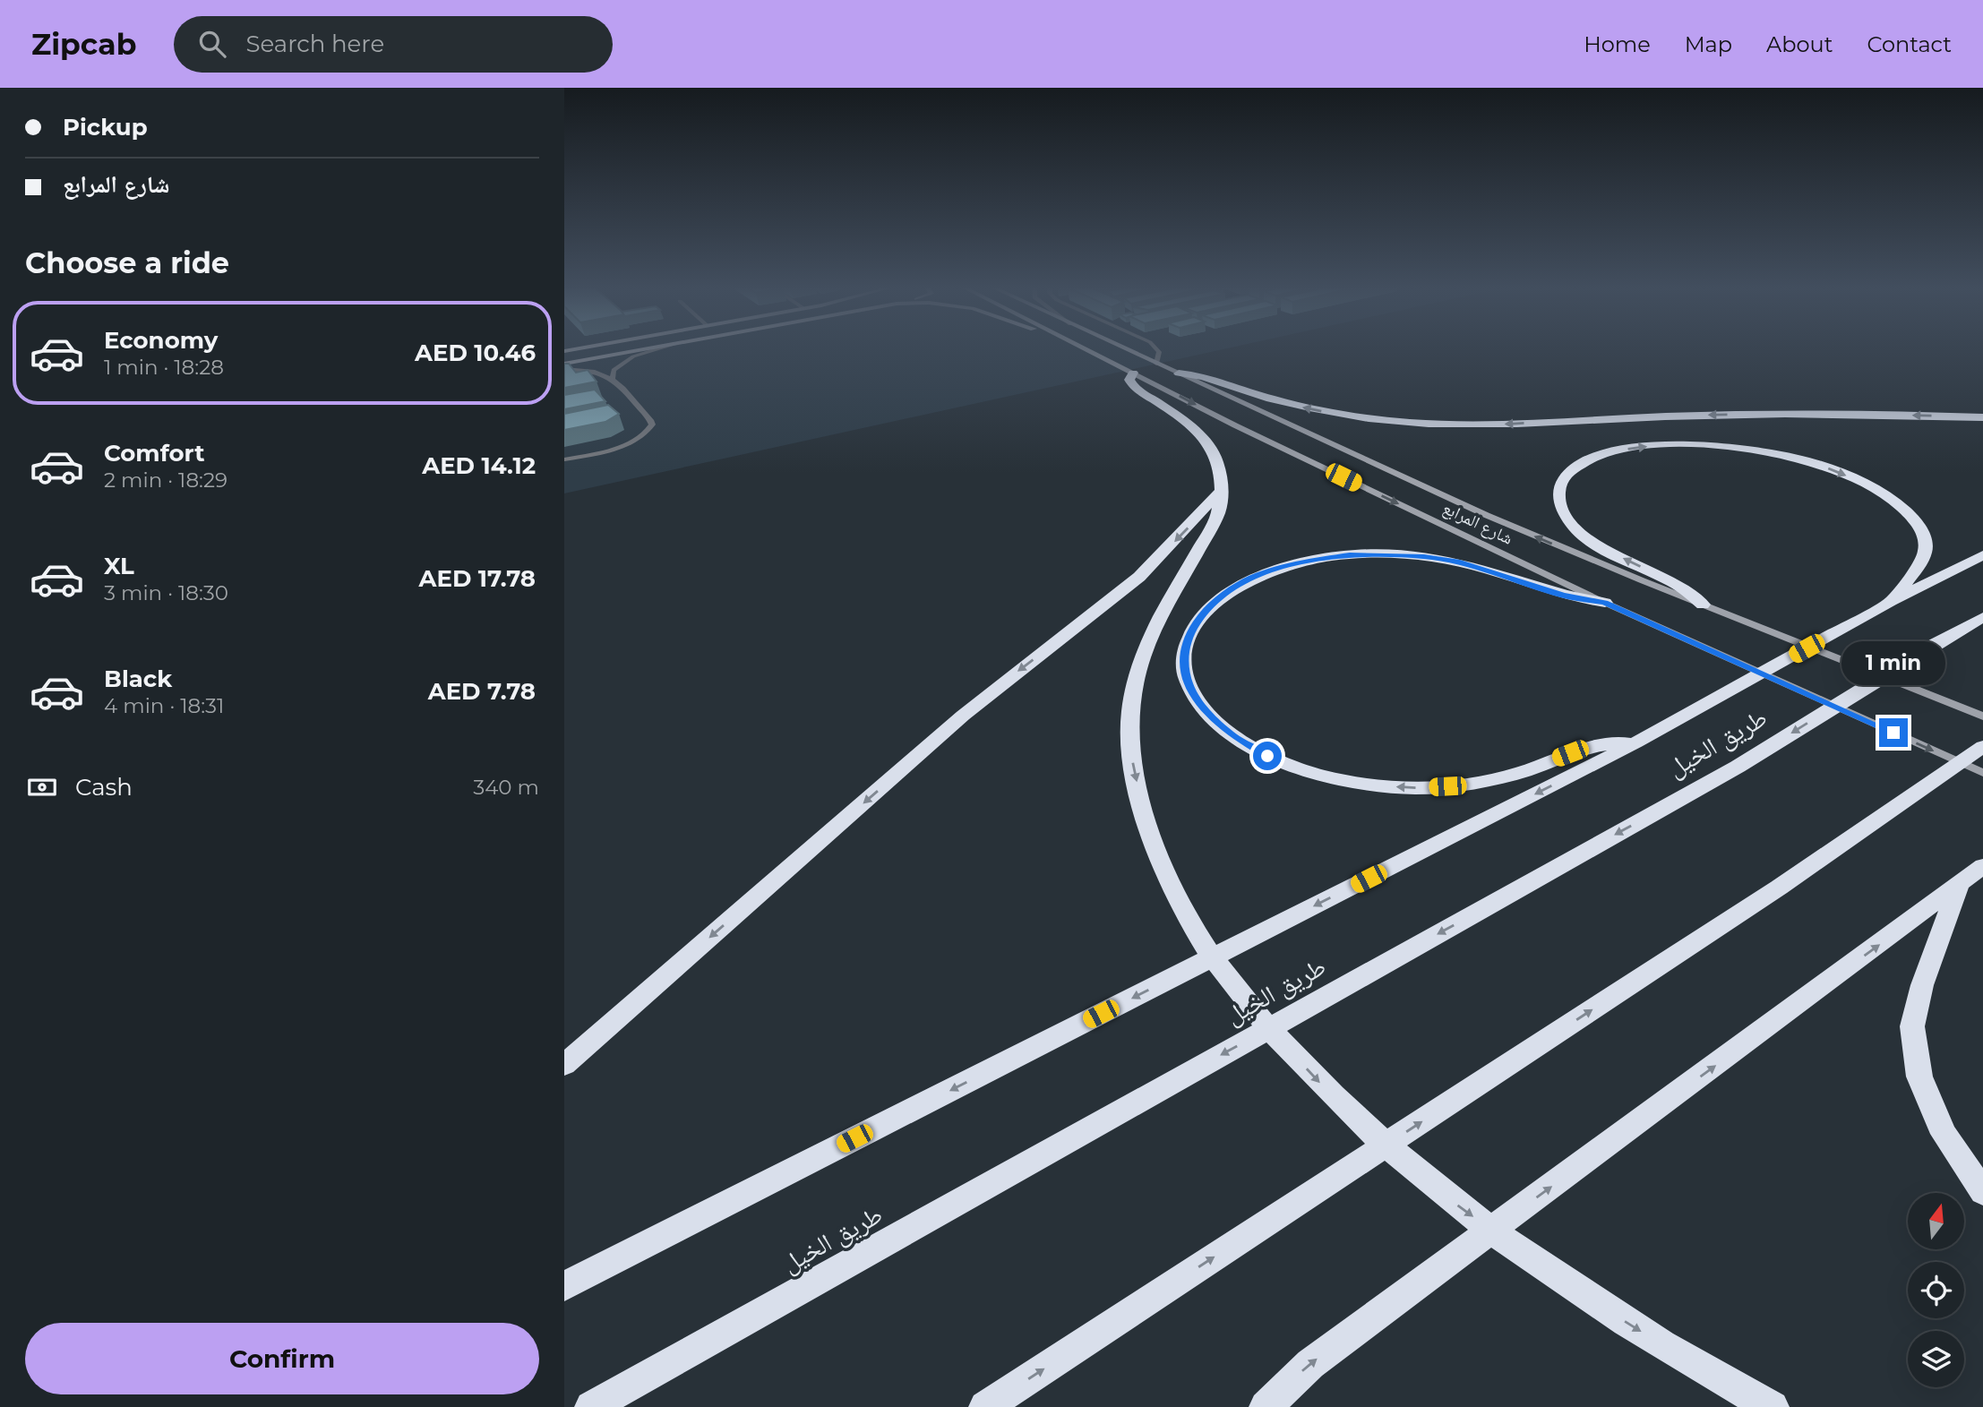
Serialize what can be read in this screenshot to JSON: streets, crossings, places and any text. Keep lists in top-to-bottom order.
{
  "streets": {
    "highway": ["طريق الخيل"],
    "main road": ["شارع المرابع"]
  },
  "north": "top",
  "page": {
    "header": "Zipcab",
    "search": "Search here",
    "nav": [
      "Home",
      "Map",
      "About",
      "Contact"
    ],
    "banner": ["Pickup", "شارع المرابع"],
    "heading": "Choose a ride",
    "list": [
      {
        "name": "Economy",
        "note": "1 min · 18:28",
        "value": "AED 10.46"
      },
      {
        "name": "Comfort",
        "note": "2 min · 18:29",
        "value": "AED 14.12"
      },
      {
        "name": "XL",
        "note": "3 min · 18:30",
        "value": "AED 17.78"
      },
      {
        "name": "Black",
        "note": "4 min · 18:31",
        "value": "AED 7.78"
      }
    ],
    "bubble": "1 min",
    "pay": ["Cash", "340 m"],
    "buttons": "Confirm"
  }
}
